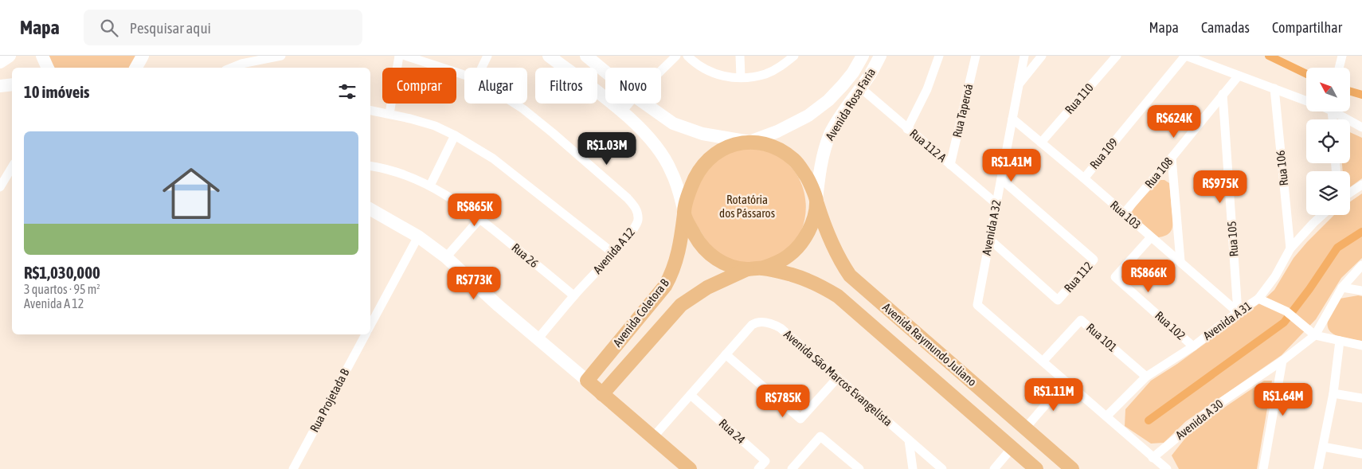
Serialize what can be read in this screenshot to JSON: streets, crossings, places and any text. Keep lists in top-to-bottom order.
{
  "streets": {
    "main road": ["Avenida Coletora B", "Avenida Raymundo Juliano"],
    "street": [
      "Rua 110",
      "Avenida Rosa Faria",
      "Rua Taperoá",
      "Rua 112 A",
      "Rua 109",
      "Rua 106",
      "Rua 108",
      "Rua 103",
      "Avenida A 32",
      "Rua 105",
      "Avenida A 12",
      "Rua 26",
      "Rua 112",
      "Avenida A 31",
      "Rua 102",
      "Rua 101",
      "Avenida São Marcos Evangelista",
      "Rua Projetada B",
      "Avenida A 30",
      "Rua 24"
    ]
  },
  "crossings": [
    ["Rua 110", "Rua 103"],
    ["Avenida Rosa Faria", "Rua 112 A"],
    ["Avenida Rosa Faria", "Avenida Coletora B"],
    ["Avenida Rosa Faria", "Avenida Raymundo Juliano"],
    ["Rua Taperoá", "Rua 112 A"],
    ["Rua 112 A", "Avenida A 32"],
    ["Rua 109", "Rua 103"],
    ["Rua 106", "Avenida A 31"],
    ["Rua 108", "Rua 103"],
    ["Rua 108", "Rua 105"],
    ["Rua 103", "Avenida A 32"],
    ["Rua 103", "Rua 105"],
    ["Rua 103", "Avenida A 31"],
    ["Rua 103", "Rua 102"],
    ["Avenida A 32", "Rua 112"],
    ["Avenida A 32", "Rua 101"],
    ["Rua 105", "Avenida A 31"],
    ["Avenida A 12", "Rua 26"],
    ["Avenida Coletora B", "Avenida Raymundo Juliano"],
    ["Avenida A 31", "Rua 102"],
    ["Avenida A 31", "Rua 101"],
    ["Avenida São Marcos Evangelista", "Rua 24"]
  ],
  "parks": ["Rotatória dos Pássaros"],
  "north": "top left",
  "page": {
    "header": "Mapa",
    "search": "Pesquisar aqui",
    "nav": ["Mapa", "Camadas", "Compartilhar"],
    "chip": [
      "Comprar",
      "Alugar",
      "Filtros",
      "Novo"
    ],
    "heading": "10 imóveis",
    "price": [
      "R$624K",
      "R$1.03M",
      "R$1.41M",
      "R$975K",
      "R$865K",
      "R$866K",
      "R$773K",
      "R$1.11M",
      "R$1.64M",
      "R$785K"
    ],
    "list": [
      {
        "name": "R$1,030,000",
        "note": "3 quartos · 95 m² · Avenida A 12"
      }
    ]
  }
}
